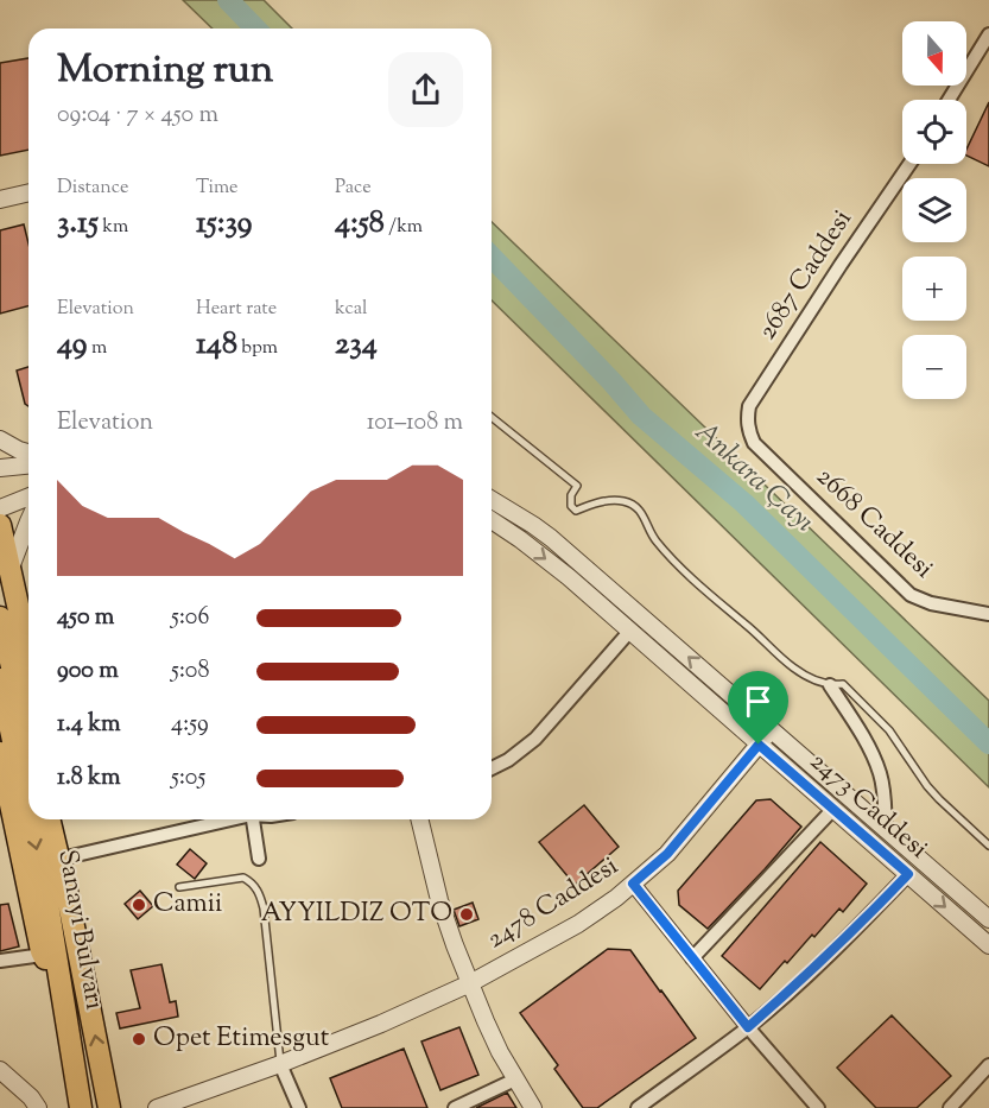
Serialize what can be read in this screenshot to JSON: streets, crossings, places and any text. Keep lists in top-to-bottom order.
{
  "streets": {
    "main road": ["Sanayi Bulvarı"],
    "street": [
      "2687 Caddesi",
      "2668 Caddesi",
      "2473 Caddesi",
      "2478 Caddesi"
    ]
  },
  "crossings": [
    ["2687 Caddesi", "2668 Caddesi"],
    ["2473 Caddesi", "2478 Caddesi"]
  ],
  "water": ["Ankara Çayı"],
  "places": ["Camii", "AYYILDIZ OTO", "Opet Etimesgut"],
  "north": "bottom",
  "page": {
    "map_buttons": ["+", "−"],
    "heading": ["Morning run", "09:04 · 7 × 450 m"],
    "stats": [
      ["Distance", "3.15 km"],
      ["Time", "15:39"],
      ["Pace", "4:58 /km"],
      ["Elevation", "49 m"],
      ["Heart rate", "148 bpm"],
      ["kcal", "234"]
    ],
    "chart": ["Elevation", "101–108 m"],
    "list": [
      {
        "name": "450 m",
        "note": "5:06"
      },
      {
        "name": "900 m",
        "note": "5:08"
      },
      {
        "name": "1.4 km",
        "note": "4:59"
      },
      {
        "name": "1.8 km",
        "note": "5:05"
      }
    ]
  }
}
